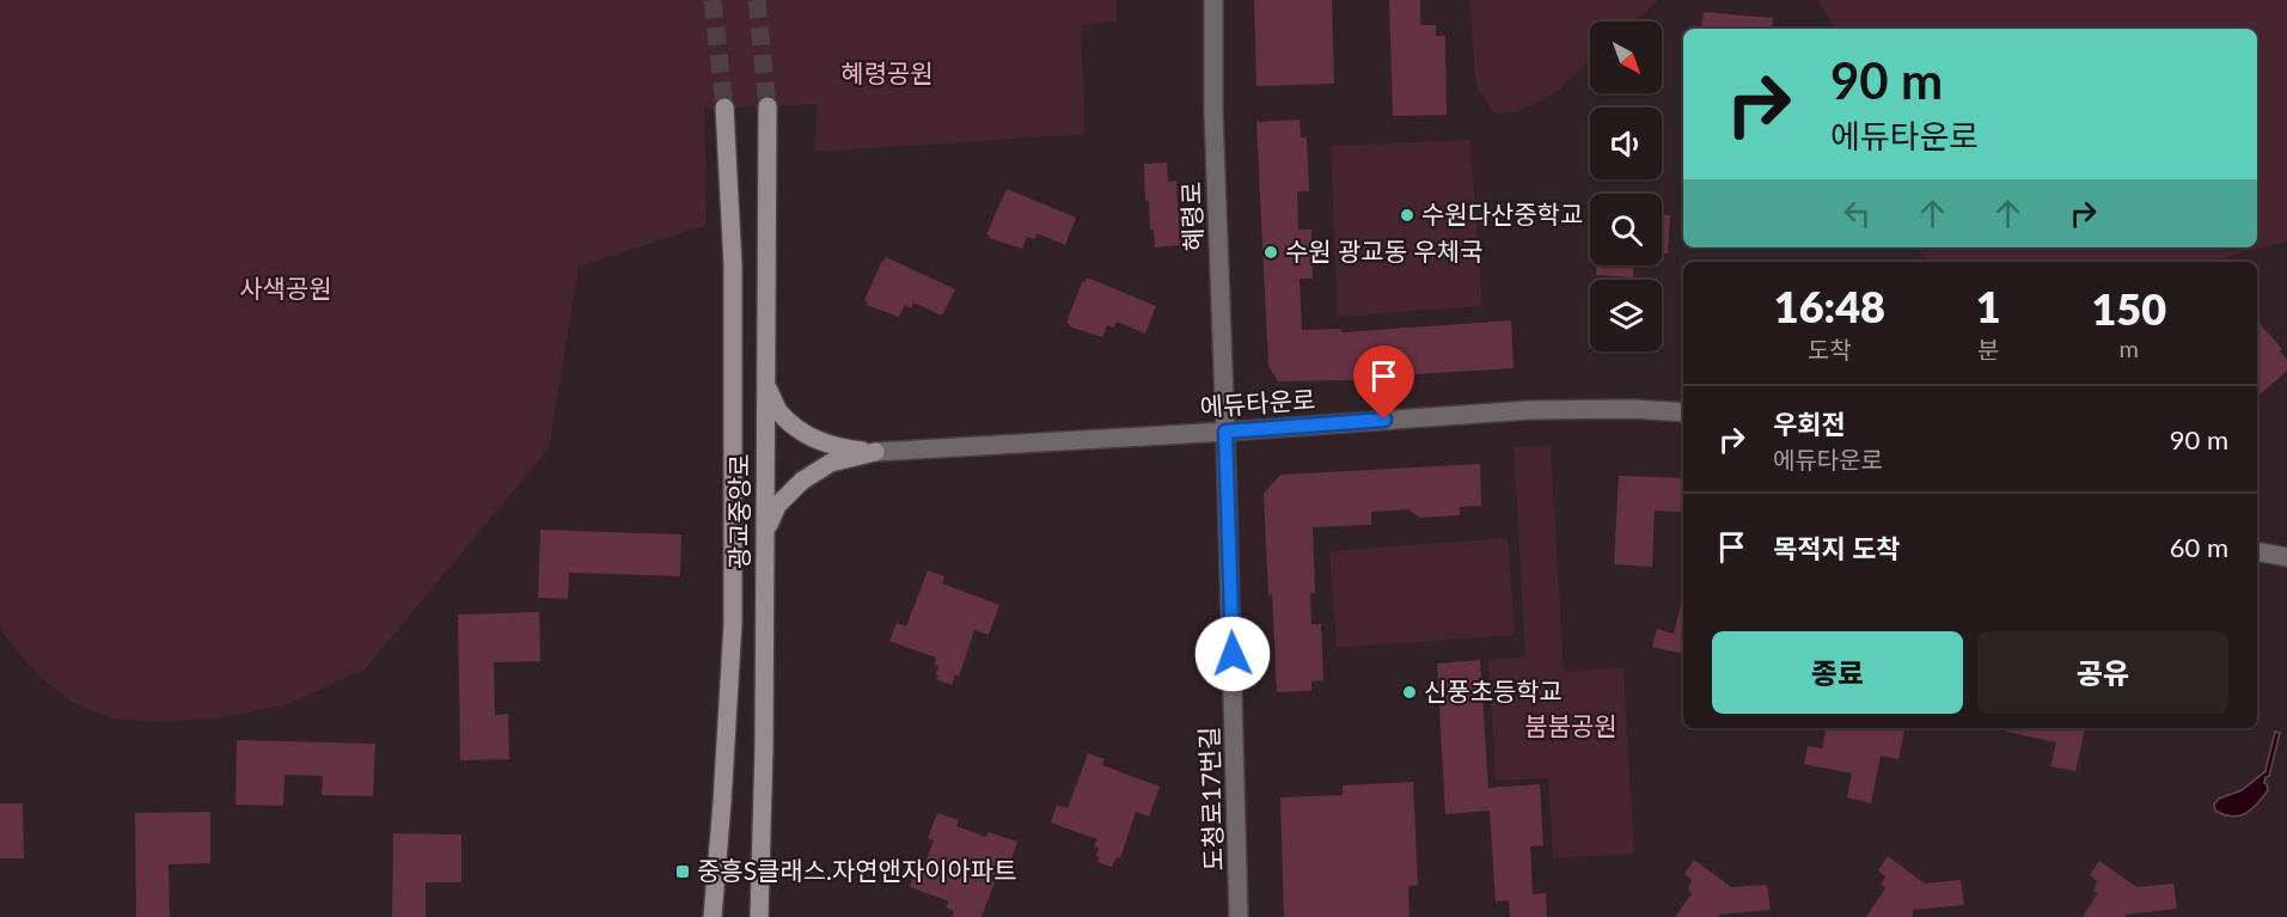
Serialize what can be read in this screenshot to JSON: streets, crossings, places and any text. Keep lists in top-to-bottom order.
{
  "streets": {
    "main road": ["광교중앙로"],
    "street": ["혜령로", "에듀타운로", "도청로17번길"]
  },
  "crossings": [
    ["혜령로", "에듀타운로"],
    ["혜령로", "도청로17번길"],
    ["에듀타운로", "도청로17번길"]
  ],
  "parks": ["혜령공원", "사색공원", "붐붐공원"],
  "places": {
    "other": ["수원다산중학교", "수원 광교동 우체국", "신풍초등학교"],
    "transit": ["중흥S클래스.자연앤자이아파트"]
  },
  "north": "bottom right",
  "page": {
    "turn": ["90 m", "에듀타운로"],
    "eta": [
      "16:48",
      "도착",
      "1",
      "분",
      "150",
      "m"
    ],
    "list": [
      {
        "name": "우회전",
        "note": "에듀타운로",
        "value": "90 m"
      },
      {
        "name": "목적지 도착",
        "value": "60 m"
      }
    ],
    "buttons": ["종료", "공유"]
  }
}
